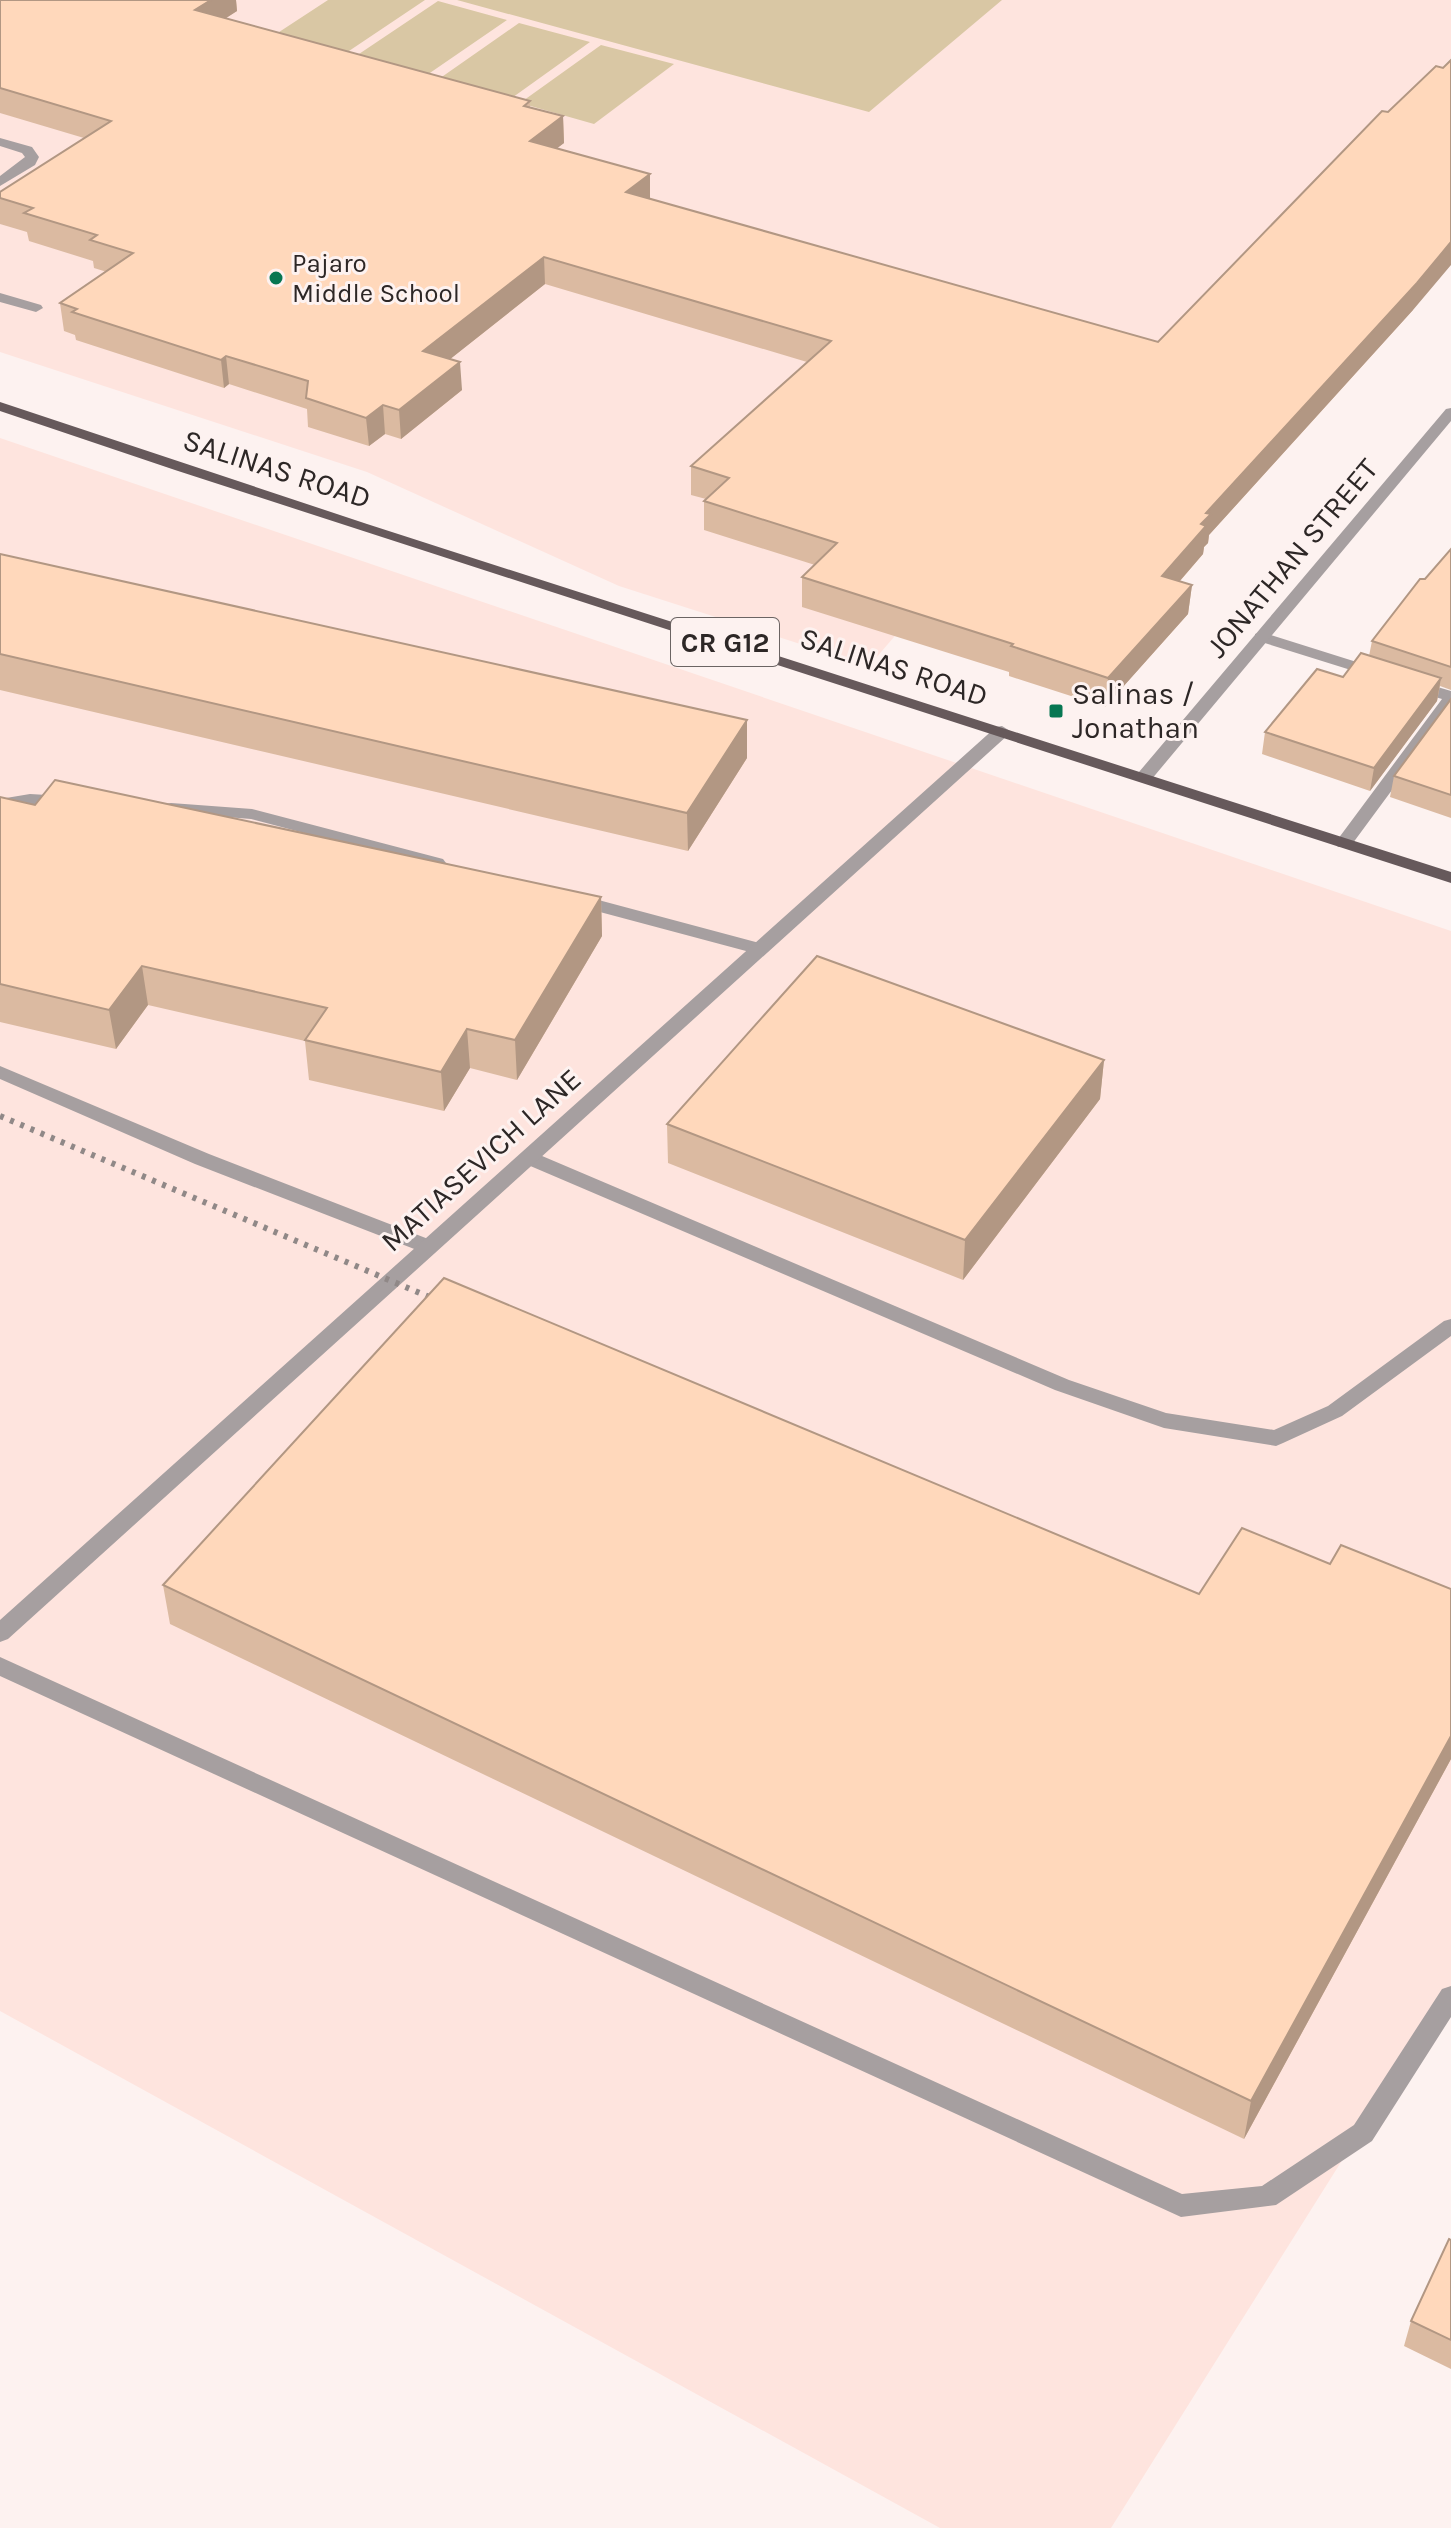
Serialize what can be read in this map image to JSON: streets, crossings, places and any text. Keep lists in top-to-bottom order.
{
  "streets": {
    "main road": ["SALINAS ROAD", "CR G12"],
    "street": ["JONATHAN STREET", "MATIASEVICH LANE"]
  },
  "crossings": [
    ["SALINAS ROAD", "JONATHAN STREET"],
    ["SALINAS ROAD", "MATIASEVICH LANE"]
  ],
  "places": {
    "other": ["Pajaro Middle School"],
    "transit": ["Salinas / Jonathan"]
  }
}
